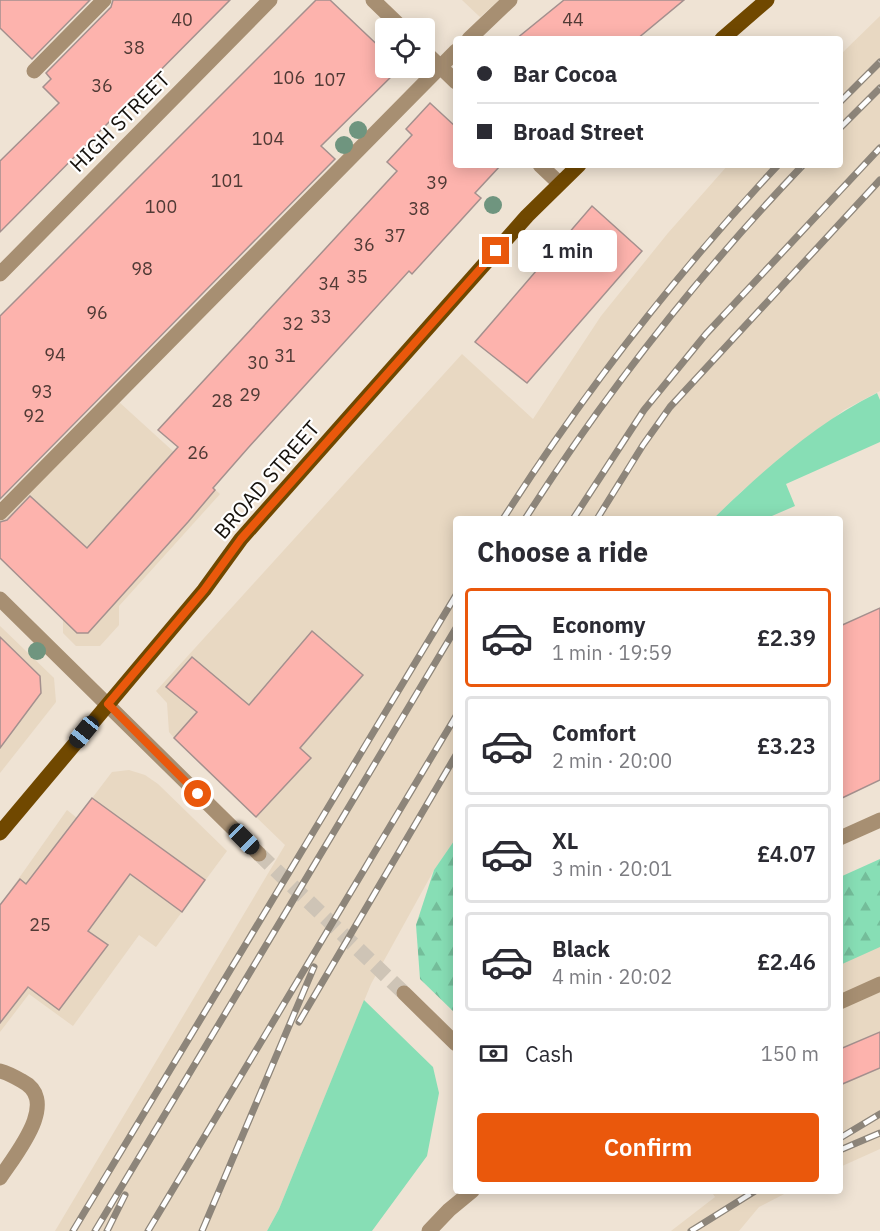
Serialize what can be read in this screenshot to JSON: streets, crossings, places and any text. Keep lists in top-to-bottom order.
{
  "streets": {
    "main road": ["BROAD STREET"],
    "street": ["HIGH STREET"]
  },
  "house_numbers": [
    "40",
    "44",
    "38",
    "106",
    "107",
    "36",
    "104",
    "101",
    "39",
    "100",
    "38",
    "37",
    "36",
    "98",
    "35",
    "34",
    "96",
    "33",
    "32",
    "94",
    "31",
    "30",
    "93",
    "29",
    "28",
    "92",
    "26",
    "25"
  ],
  "page": {
    "banner": ["Bar Cocoa", "Broad Street"],
    "bubble": "1 min",
    "heading": "Choose a ride",
    "list": [
      {
        "name": "Economy",
        "note": "1 min · 19:59",
        "value": "£2.39"
      },
      {
        "name": "Comfort",
        "note": "2 min · 20:00",
        "value": "£3.23"
      },
      {
        "name": "XL",
        "note": "3 min · 20:01",
        "value": "£4.07"
      },
      {
        "name": "Black",
        "note": "4 min · 20:02",
        "value": "£2.46"
      }
    ],
    "pay": ["Cash", "150 m"],
    "buttons": "Confirm"
  }
}
